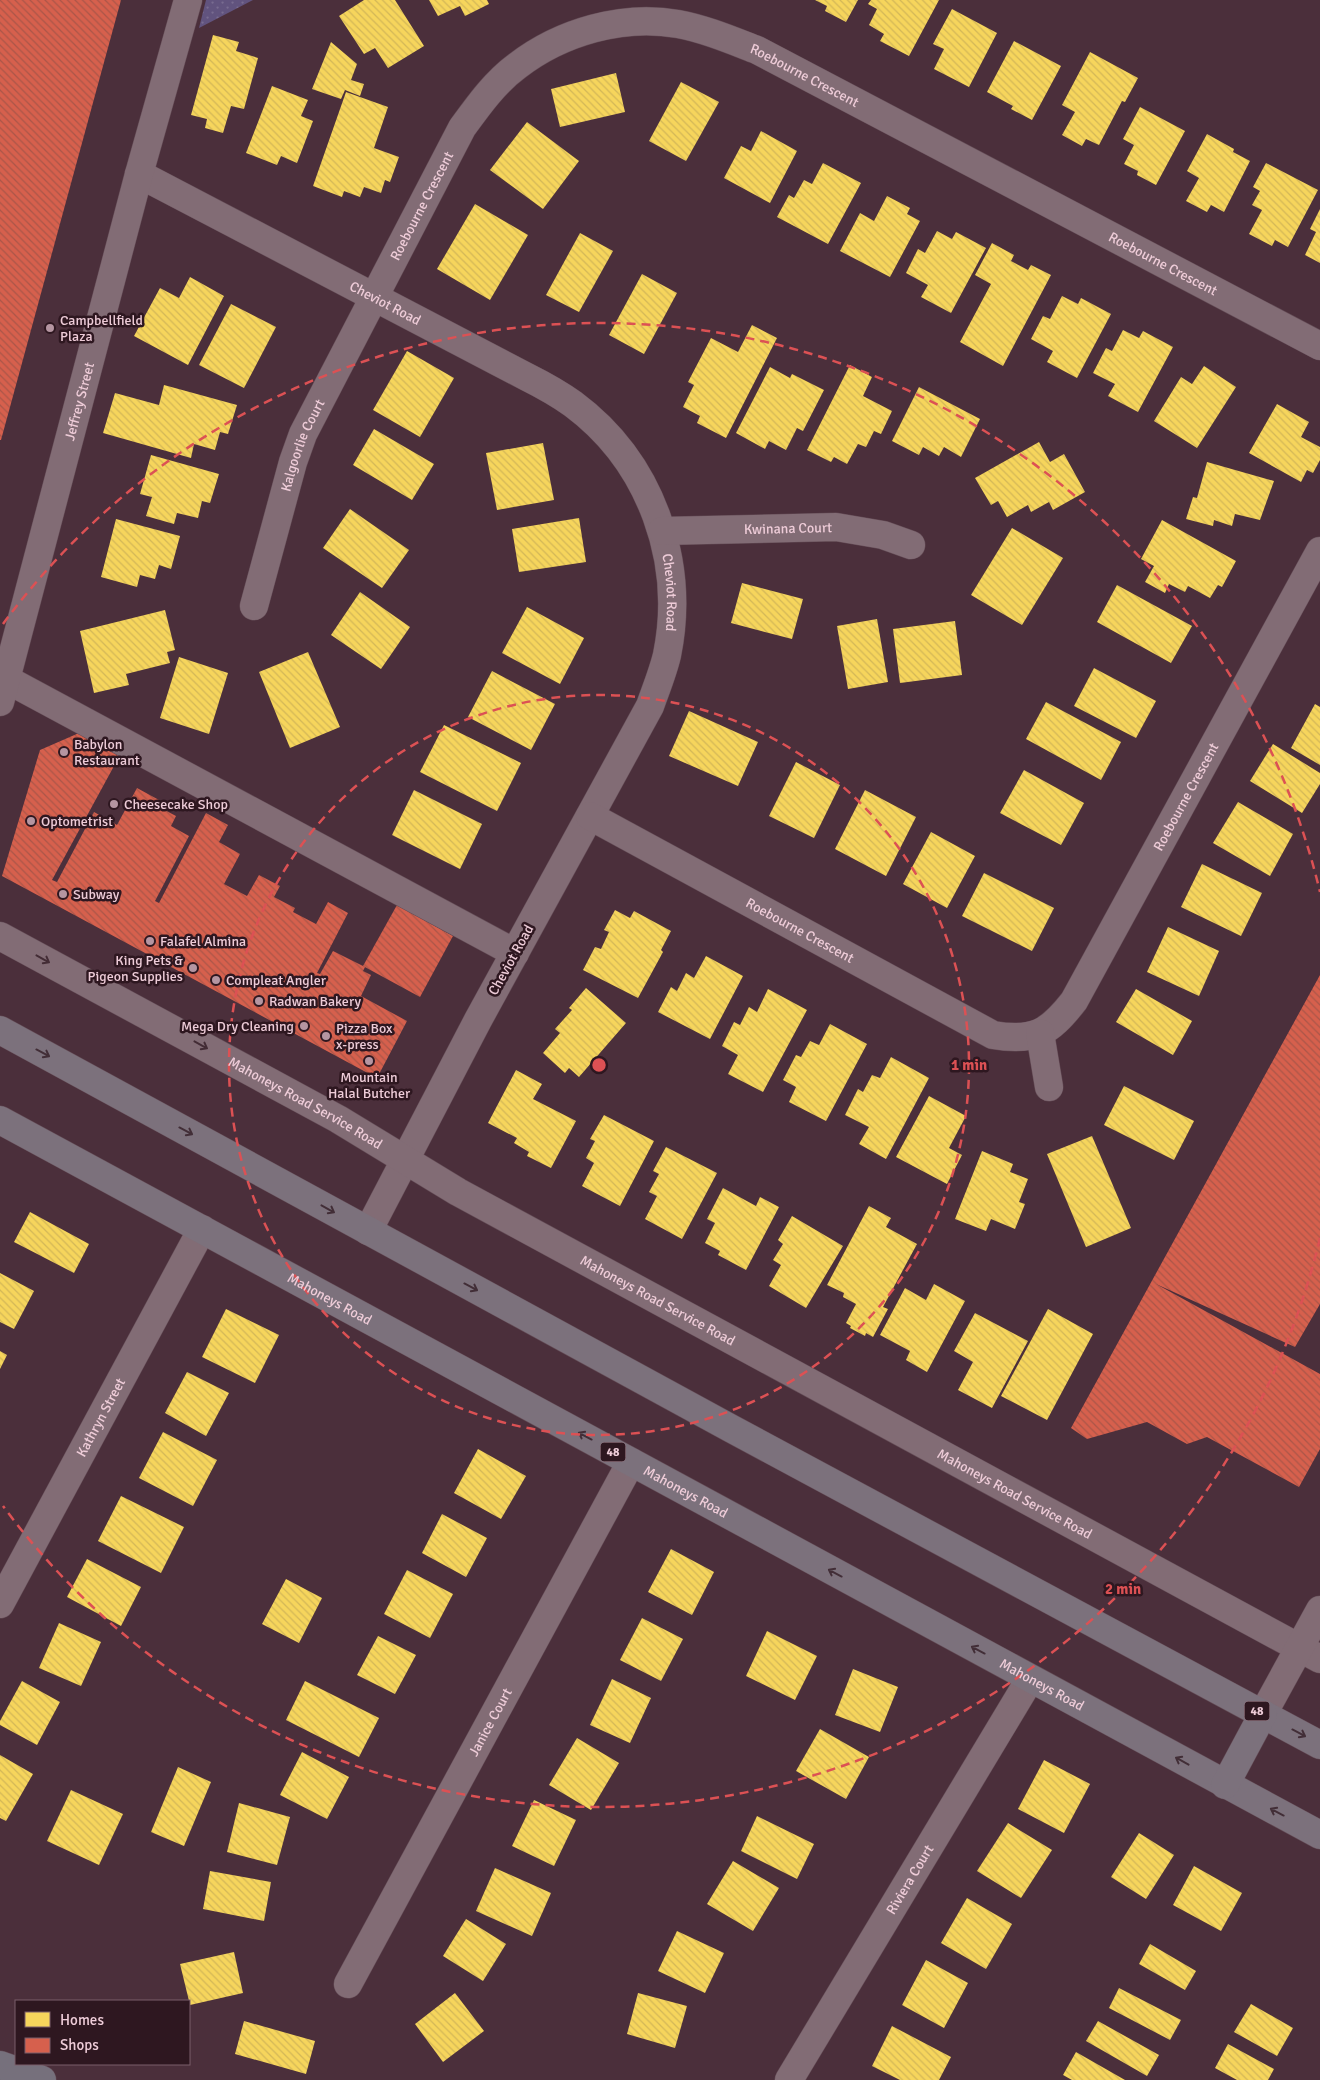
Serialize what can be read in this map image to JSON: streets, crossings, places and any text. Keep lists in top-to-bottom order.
{
  "streets": {
    "main road": ["Mahoneys Road", "48"],
    "street": [
      "Roebourne Crescent",
      "Cheviot Road",
      "Jeffrey Street",
      "Kalgoorlie Court",
      "Kwinana Court",
      "Mahoneys Road Service Road",
      "Kathryn Street",
      "Janice Court",
      "Riviera Court"
    ]
  },
  "crossings": [
    ["Roebourne Crescent", "Cheviot Road"],
    ["Roebourne Crescent", "Kalgoorlie Court"],
    ["Cheviot Road", "Jeffrey Street"],
    ["Cheviot Road", "Kalgoorlie Court"],
    ["Cheviot Road", "Kwinana Court"],
    ["Cheviot Road", "Mahoneys Road Service Road"],
    ["Cheviot Road", "48"],
    ["Mahoneys Road", "Kathryn Street"],
    ["Mahoneys Road", "Janice Court"],
    ["Mahoneys Road", "Riviera Court"]
  ],
  "places": [
    "Campbellfield Plaza",
    "Babylon Restaurant",
    "Cheesecake Shop",
    "Optometrist",
    "Subway",
    "Falafel Almina",
    "King Pets & Pigeon Supplies",
    "Compleat Angler",
    "Radwan Bakery",
    "Mega Dry Cleaning",
    "Pizza Box x-press",
    "Mountain Halal Butcher"
  ],
  "legend": ["Homes", "Shops"],
  "rings": ["1 min", "2 min"]
}
